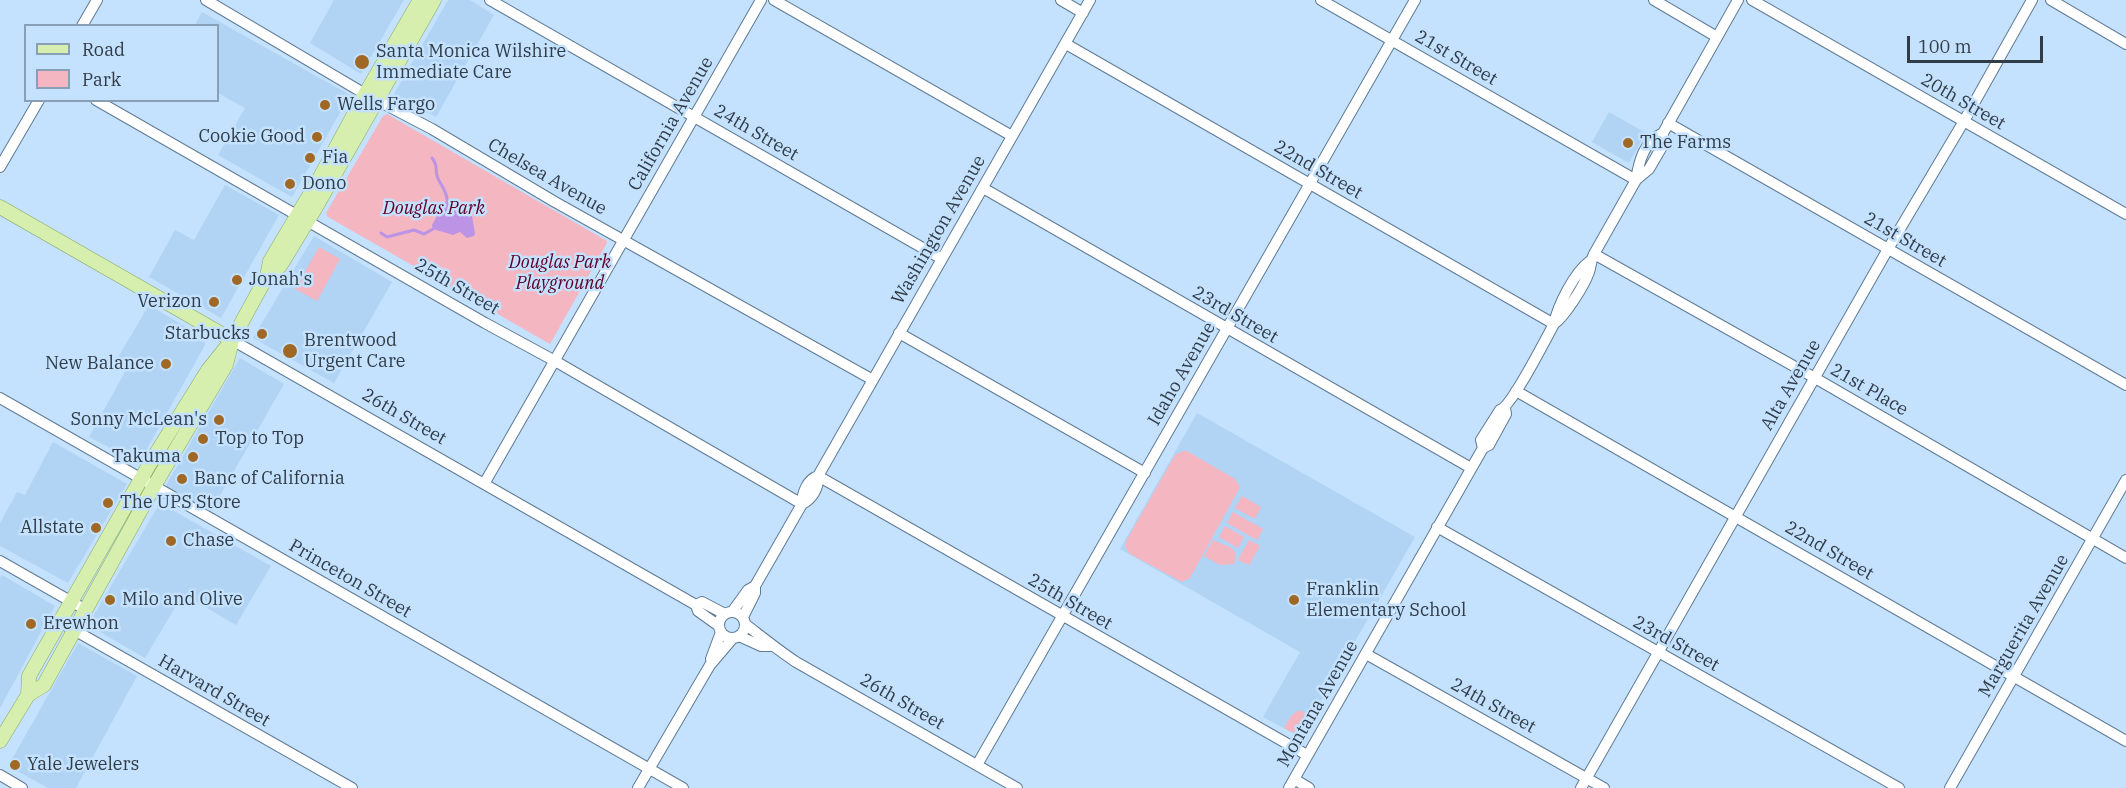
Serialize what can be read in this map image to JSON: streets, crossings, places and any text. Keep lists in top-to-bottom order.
{
  "streets": {
    "main road": ["26th Street"],
    "street": [
      "21st Street",
      "20th Street",
      "California Avenue",
      "24th Street",
      "22nd Street",
      "Chelsea Avenue",
      "Washington Avenue",
      "25th Street",
      "23rd Street",
      "Idaho Avenue",
      "Alta Avenue",
      "21st Place",
      "Princeton Street",
      "Marguerita Avenue",
      "Harvard Street",
      "Montana Avenue"
    ]
  },
  "crossings": [
    ["21st Street", "Idaho Avenue"],
    ["21st Street", "Alta Avenue"],
    ["21st Street", "Montana Avenue"],
    ["20th Street", "Alta Avenue"],
    ["California Avenue", "24th Street"],
    ["California Avenue", "Chelsea Avenue"],
    ["California Avenue", "25th Street"],
    ["California Avenue", "26th Street"],
    ["24th Street", "Washington Avenue"],
    ["24th Street", "Alta Avenue"],
    ["24th Street", "Montana Avenue"],
    ["22nd Street", "Washington Avenue"],
    ["22nd Street", "Idaho Avenue"],
    ["22nd Street", "Alta Avenue"],
    ["22nd Street", "Marguerita Avenue"],
    ["22nd Street", "Montana Avenue"],
    ["Chelsea Avenue", "Washington Avenue"],
    ["Washington Avenue", "25th Street"],
    ["Washington Avenue", "23rd Street"],
    ["Washington Avenue", "26th Street"],
    ["25th Street", "Idaho Avenue"],
    ["25th Street", "Montana Avenue"],
    ["23rd Street", "Idaho Avenue"],
    ["23rd Street", "Alta Avenue"],
    ["23rd Street", "Montana Avenue"],
    ["Idaho Avenue", "26th Street"],
    ["Alta Avenue", "21st Place"],
    ["21st Place", "Marguerita Avenue"],
    ["21st Place", "Montana Avenue"]
  ],
  "parks": ["Douglas Park", "Douglas Park Playground"],
  "places": [
    "Santa Monica Wilshire Immediate Care",
    "Wells Fargo",
    "Cookie Good",
    "The Farms",
    "Fia",
    "Dono",
    "Jonah's",
    "Verizon",
    "Starbucks",
    "Brentwood Urgent Care",
    "New Balance",
    "Sonny McLean's",
    "Top to Top",
    "Takuma",
    "Banc of California",
    "The UPS Store",
    "Allstate",
    "Chase",
    "Milo and Olive",
    "Franklin Elementary School",
    "Erewhon",
    "Yale Jewelers"
  ],
  "legend": ["Road", "Park"],
  "scale_bar": "100 m"
}
